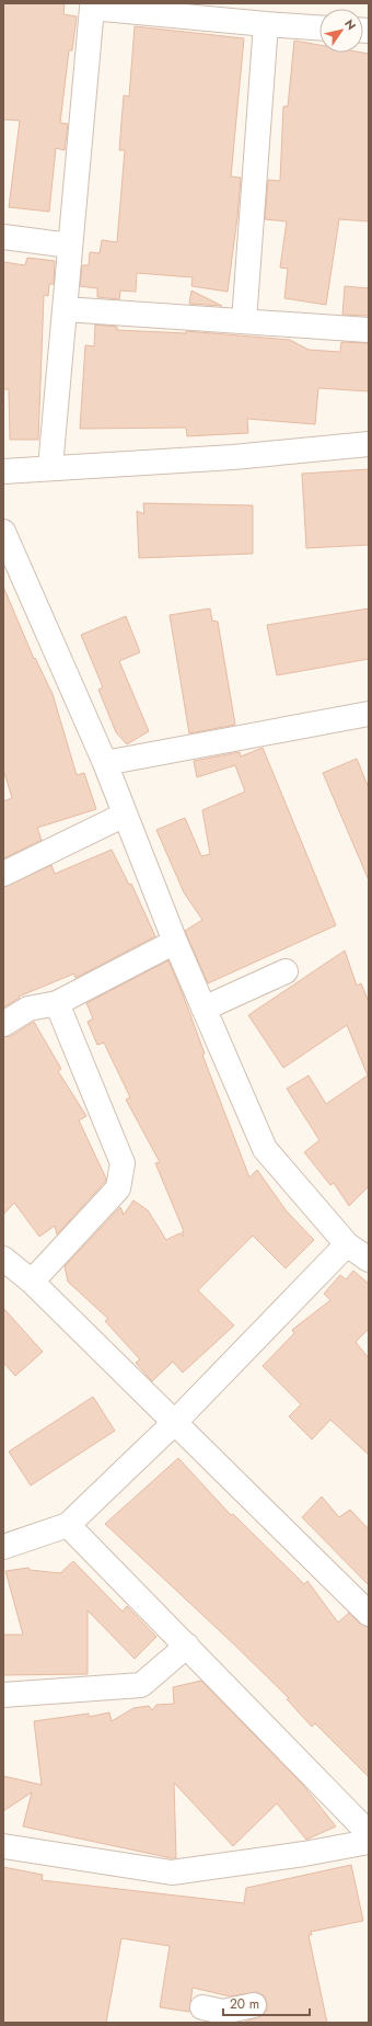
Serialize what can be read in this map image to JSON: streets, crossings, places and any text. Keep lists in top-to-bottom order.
{
  "scale_bar": "20 m",
  "north": "top right"
}
